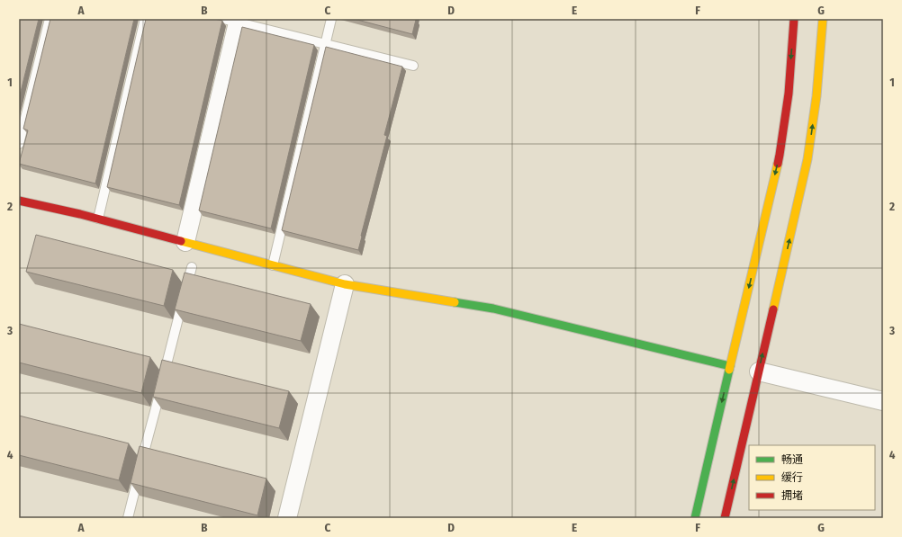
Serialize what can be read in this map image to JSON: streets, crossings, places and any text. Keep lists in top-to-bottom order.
{
  "legend": ["畅通", "缓行", "拥堵"],
  "grid": {
    "columns": [
      "A",
      "B",
      "C",
      "D",
      "E",
      "F",
      "G"
    ],
    "rows": [
      "1",
      "2",
      "3",
      "4"
    ]
  }
}
